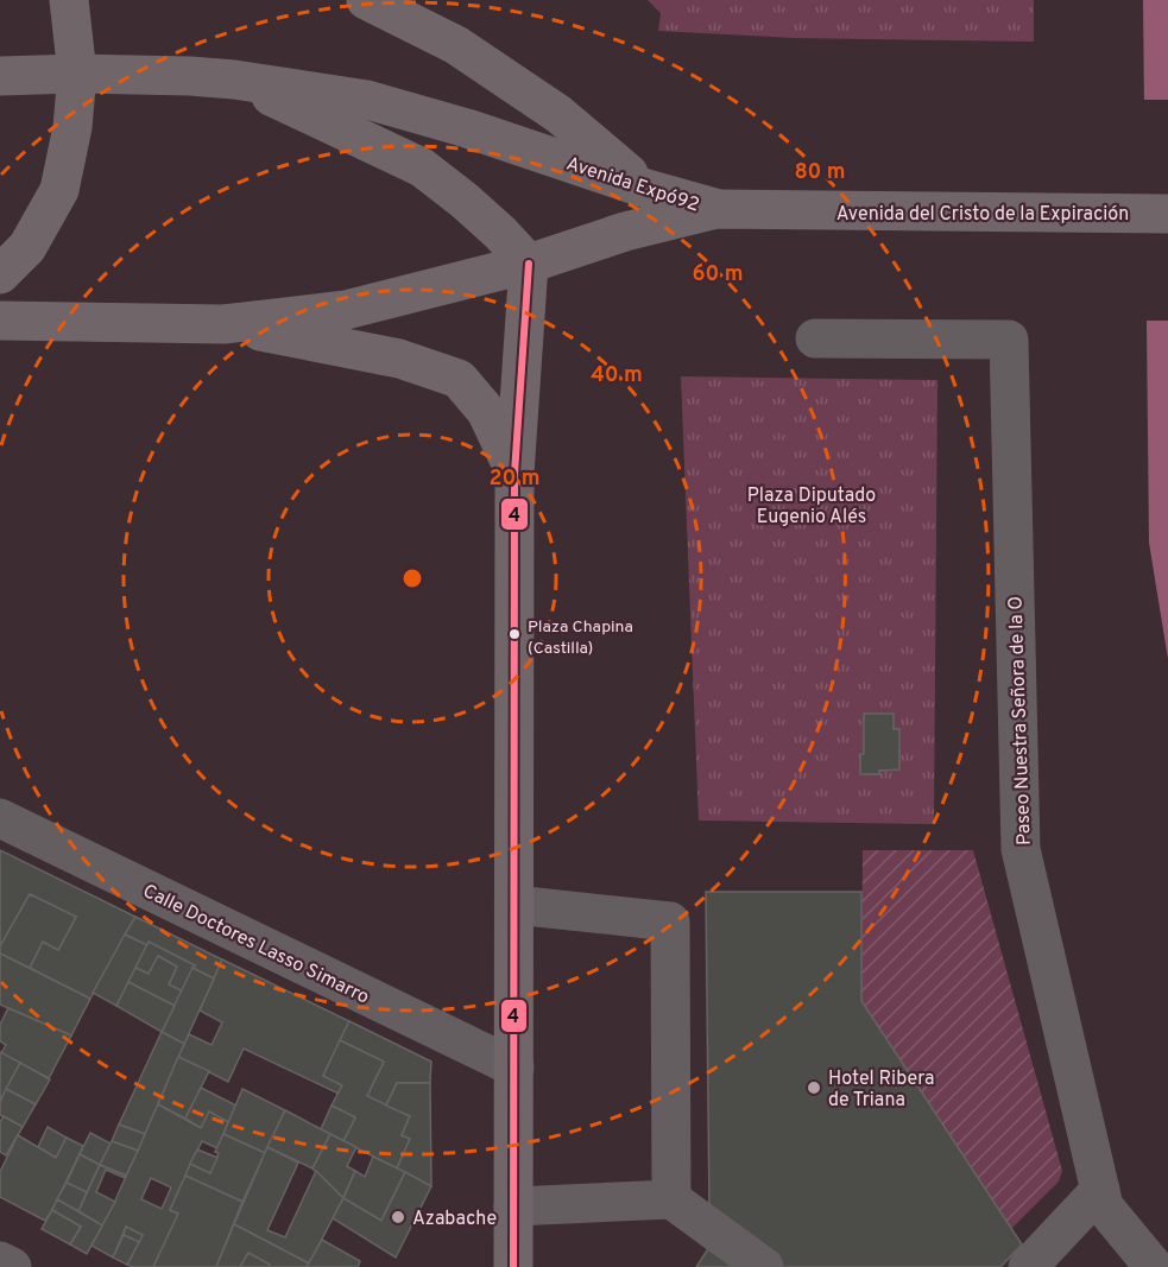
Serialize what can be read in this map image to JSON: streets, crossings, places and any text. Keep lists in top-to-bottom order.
{
  "streets": {
    "main road": ["Avenida Expo´92", "Avenida del Cristo de la Expiración"],
    "street": ["Paseo Nuestra Señora de la O", "Calle Doctores Lasso Simarro"]
  },
  "crossings": [
    ["Avenida Expo´92", "Avenida del Cristo de la Expiración"]
  ],
  "parks": ["Plaza Diputado Eugenio Alés"],
  "places": ["Plaza Chapina (Castilla)", "Hotel Ribera de Triana", "Azabache"],
  "lines": ["transit line 4"],
  "rings": [
    "80 m",
    "60 m",
    "40 m",
    "20 m"
  ]
}
